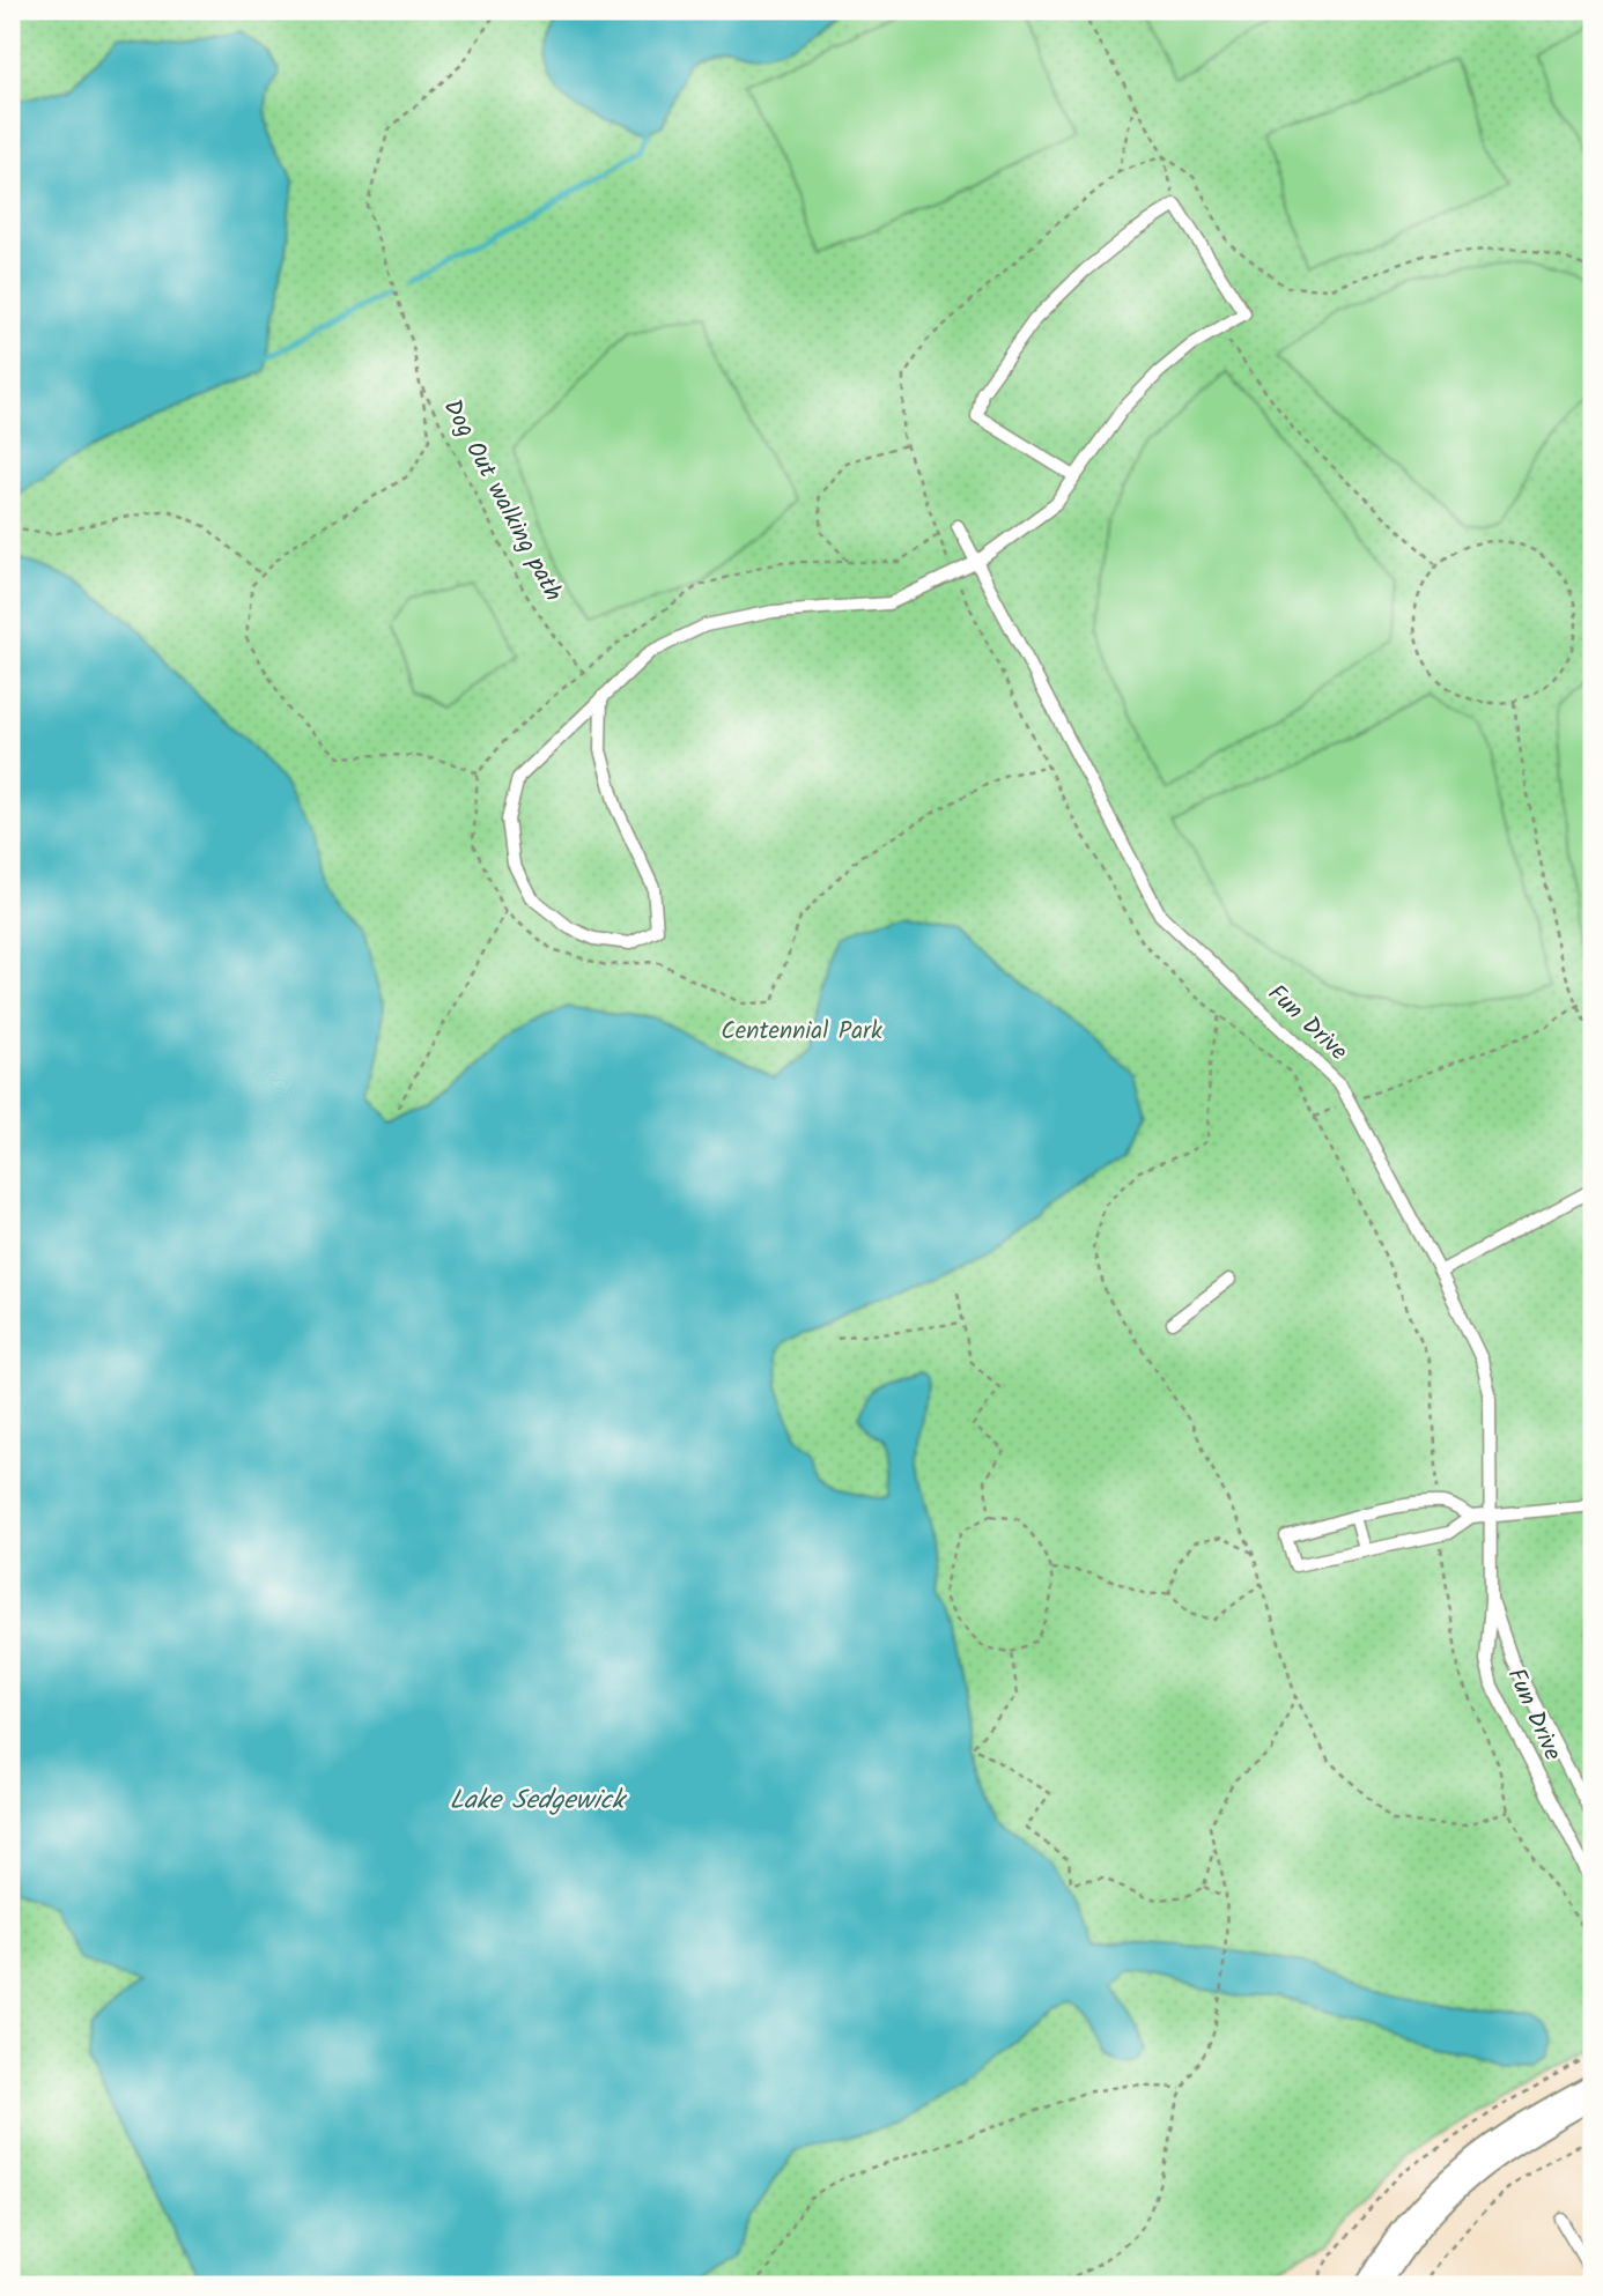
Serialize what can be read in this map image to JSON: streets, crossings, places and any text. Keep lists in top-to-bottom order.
{
  "streets": {
    "lane": ["Fun Drive"],
    "path": ["Dog Out walking path"]
  },
  "water": ["Lake Sedgewick"],
  "parks": ["Centennial Park"]
}
